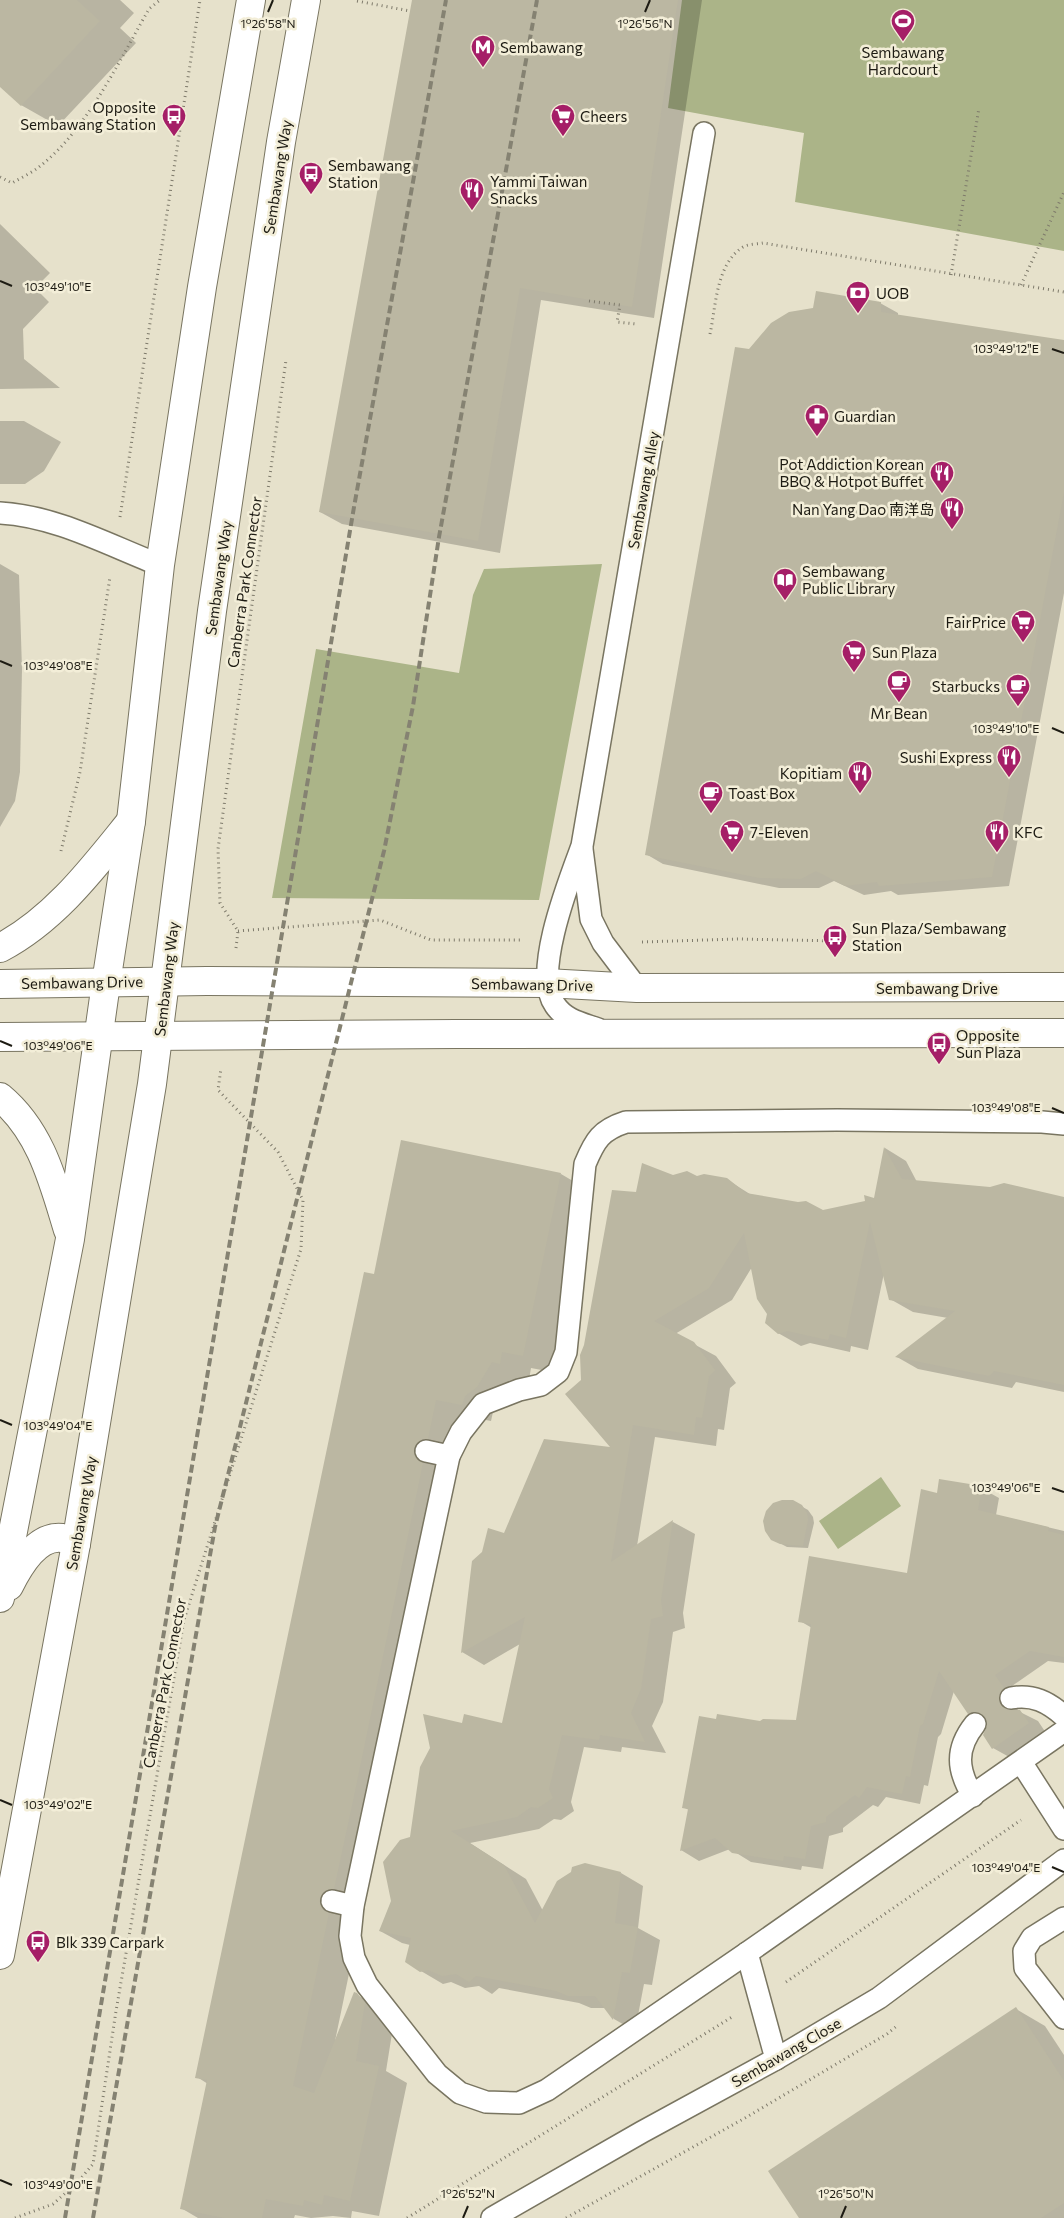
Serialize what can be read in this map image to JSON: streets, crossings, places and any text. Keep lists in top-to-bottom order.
{
  "streets": {
    "main road": ["Sembawang Way", "Sembawang Drive"],
    "lane": ["Sembawang Alley", "Sembawang Close"],
    "path": ["Canberra Park Connector"]
  },
  "crossings": [
    ["Sembawang Way", "Sembawang Drive"],
    ["Sembawang Alley", "Sembawang Drive"]
  ],
  "places": {
    "sports": ["Sembawang Hardcourt"],
    "metro station": ["Sembawang"],
    "bus stop": [
      "Opposite Sembawang Station",
      "Sembawang Station",
      "Sun Plaza/Sembawang Station",
      "Opposite Sun Plaza",
      "Blk 339 Carpark"
    ],
    "supermarket": [
      "Cheers",
      "FairPrice",
      "Sun Plaza",
      "7-Eleven"
    ],
    "restaurant": [
      "Yammi Taiwan Snacks",
      "Pot Addiction Korean BBQ & Hotpot Buffet",
      "Nan Yang Dao 南洋岛",
      "Sushi Express",
      "Kopitiam",
      "KFC"
    ],
    "bank": ["UOB"],
    "pharmacy": ["Guardian"],
    "library": ["Sembawang Public Library"],
    "cafe": ["Mr Bean", "Starbucks", "Toast Box"]
  },
  "coordinates": [
    "1°26'58\"N",
    "1°26'56\"N",
    "103°49'10\"E",
    "103°49'12\"E",
    "103°49'08\"E",
    "103°49'06\"E",
    "103°49'04\"E",
    "103°49'02\"E",
    "103°49'00\"E",
    "1°26'52\"N",
    "1°26'50\"N"
  ]
}
